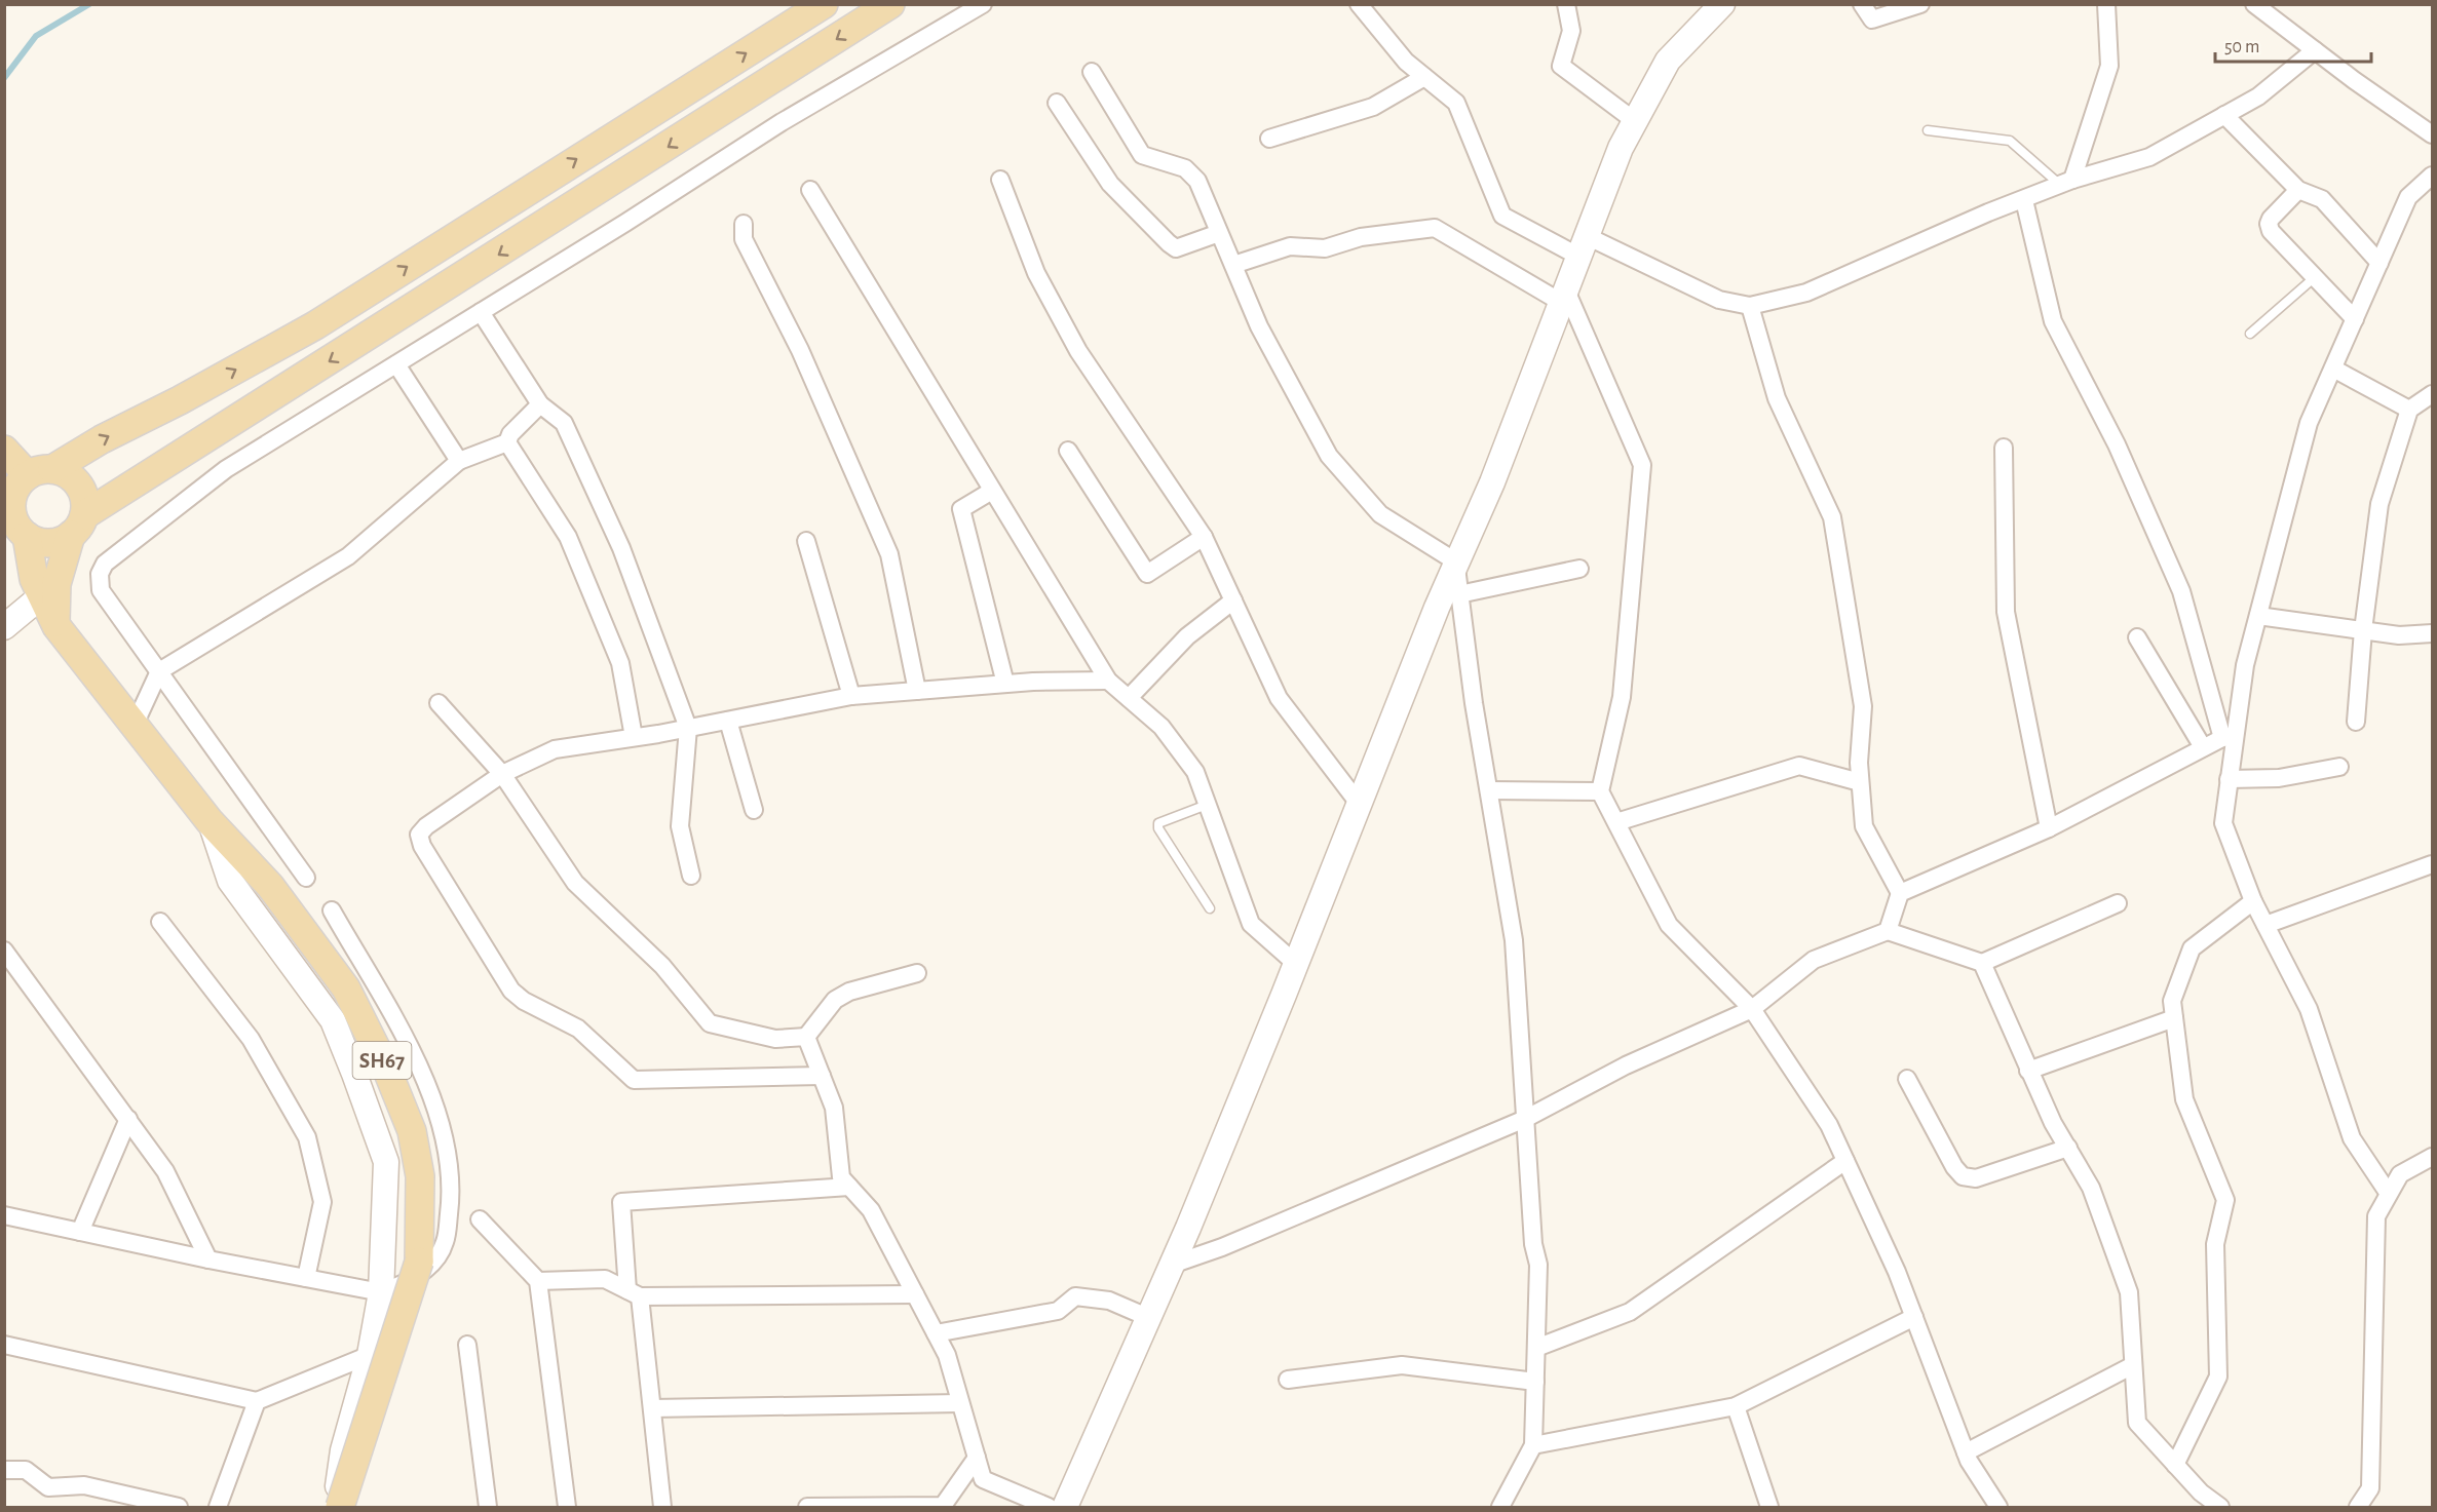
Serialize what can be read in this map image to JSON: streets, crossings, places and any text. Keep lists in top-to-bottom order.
{
  "streets": {
    "main road": ["SH67"]
  },
  "scale_bar": "50 m"
}
